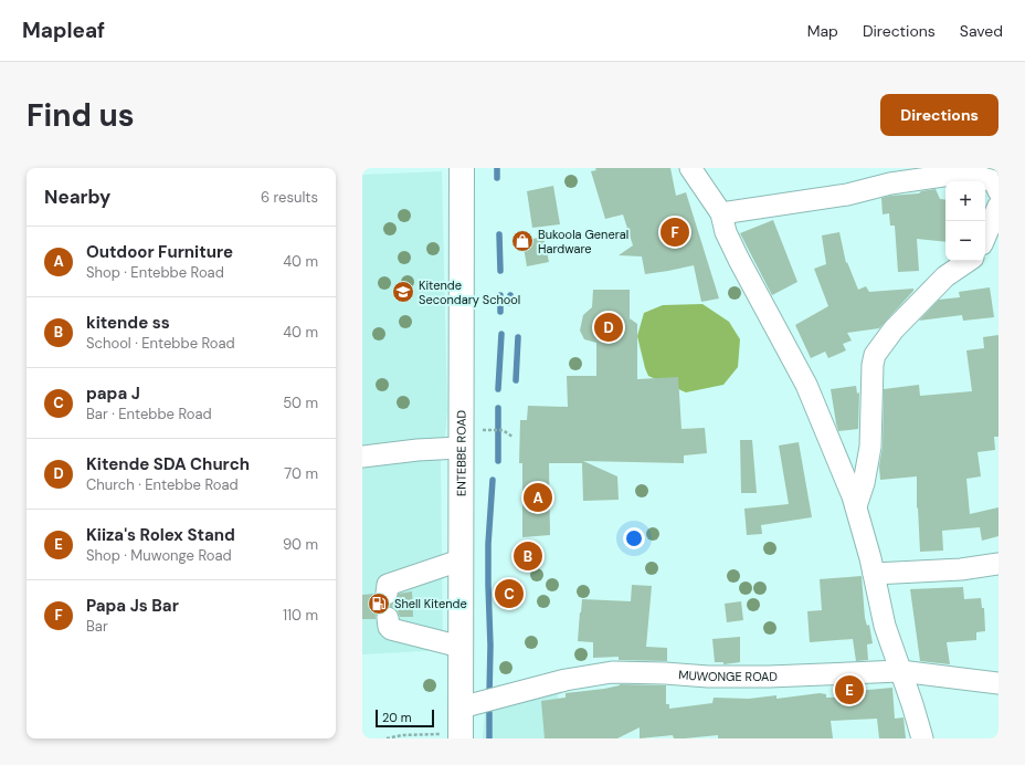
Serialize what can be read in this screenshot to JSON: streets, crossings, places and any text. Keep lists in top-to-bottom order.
{
  "streets": {
    "main road": ["ENTEBBE ROAD"],
    "street": ["MUWONGE ROAD"]
  },
  "crossings": [
    ["ENTEBBE ROAD", "MUWONGE ROAD"]
  ],
  "places": {
    "shop": ["Bukoola General Hardware"],
    "school or university": ["Kitende Secondary School"],
    "fuel station": ["Shell Kitende"]
  },
  "scale_bar": "20 m",
  "page": {
    "header": "Mapleaf",
    "nav": ["Map", "Directions", "Saved"],
    "buttons": "Directions",
    "title": "Find us",
    "heading": ["Nearby", "6 results"],
    "map_buttons": ["+", "−"],
    "pins": [
      "F",
      "D",
      "A",
      "B",
      "C",
      "E"
    ],
    "list": [
      {
        "mark": "A",
        "name": "Outdoor Furniture",
        "note": "Shop · Entebbe Road",
        "value": "40 m"
      },
      {
        "mark": "B",
        "name": "kitende ss",
        "note": "School · Entebbe Road",
        "value": "40 m"
      },
      {
        "mark": "C",
        "name": "papa J",
        "note": "Bar · Entebbe Road",
        "value": "50 m"
      },
      {
        "mark": "D",
        "name": "Kitende SDA Church",
        "note": "Church · Entebbe Road",
        "value": "70 m"
      },
      {
        "mark": "E",
        "name": "Kiiza's Rolex Stand",
        "note": "Shop · Muwonge Road",
        "value": "90 m"
      },
      {
        "mark": "F",
        "name": "Papa Js Bar",
        "note": "Bar",
        "value": "110 m"
      }
    ],
    "scale": "20 m"
  }
}
